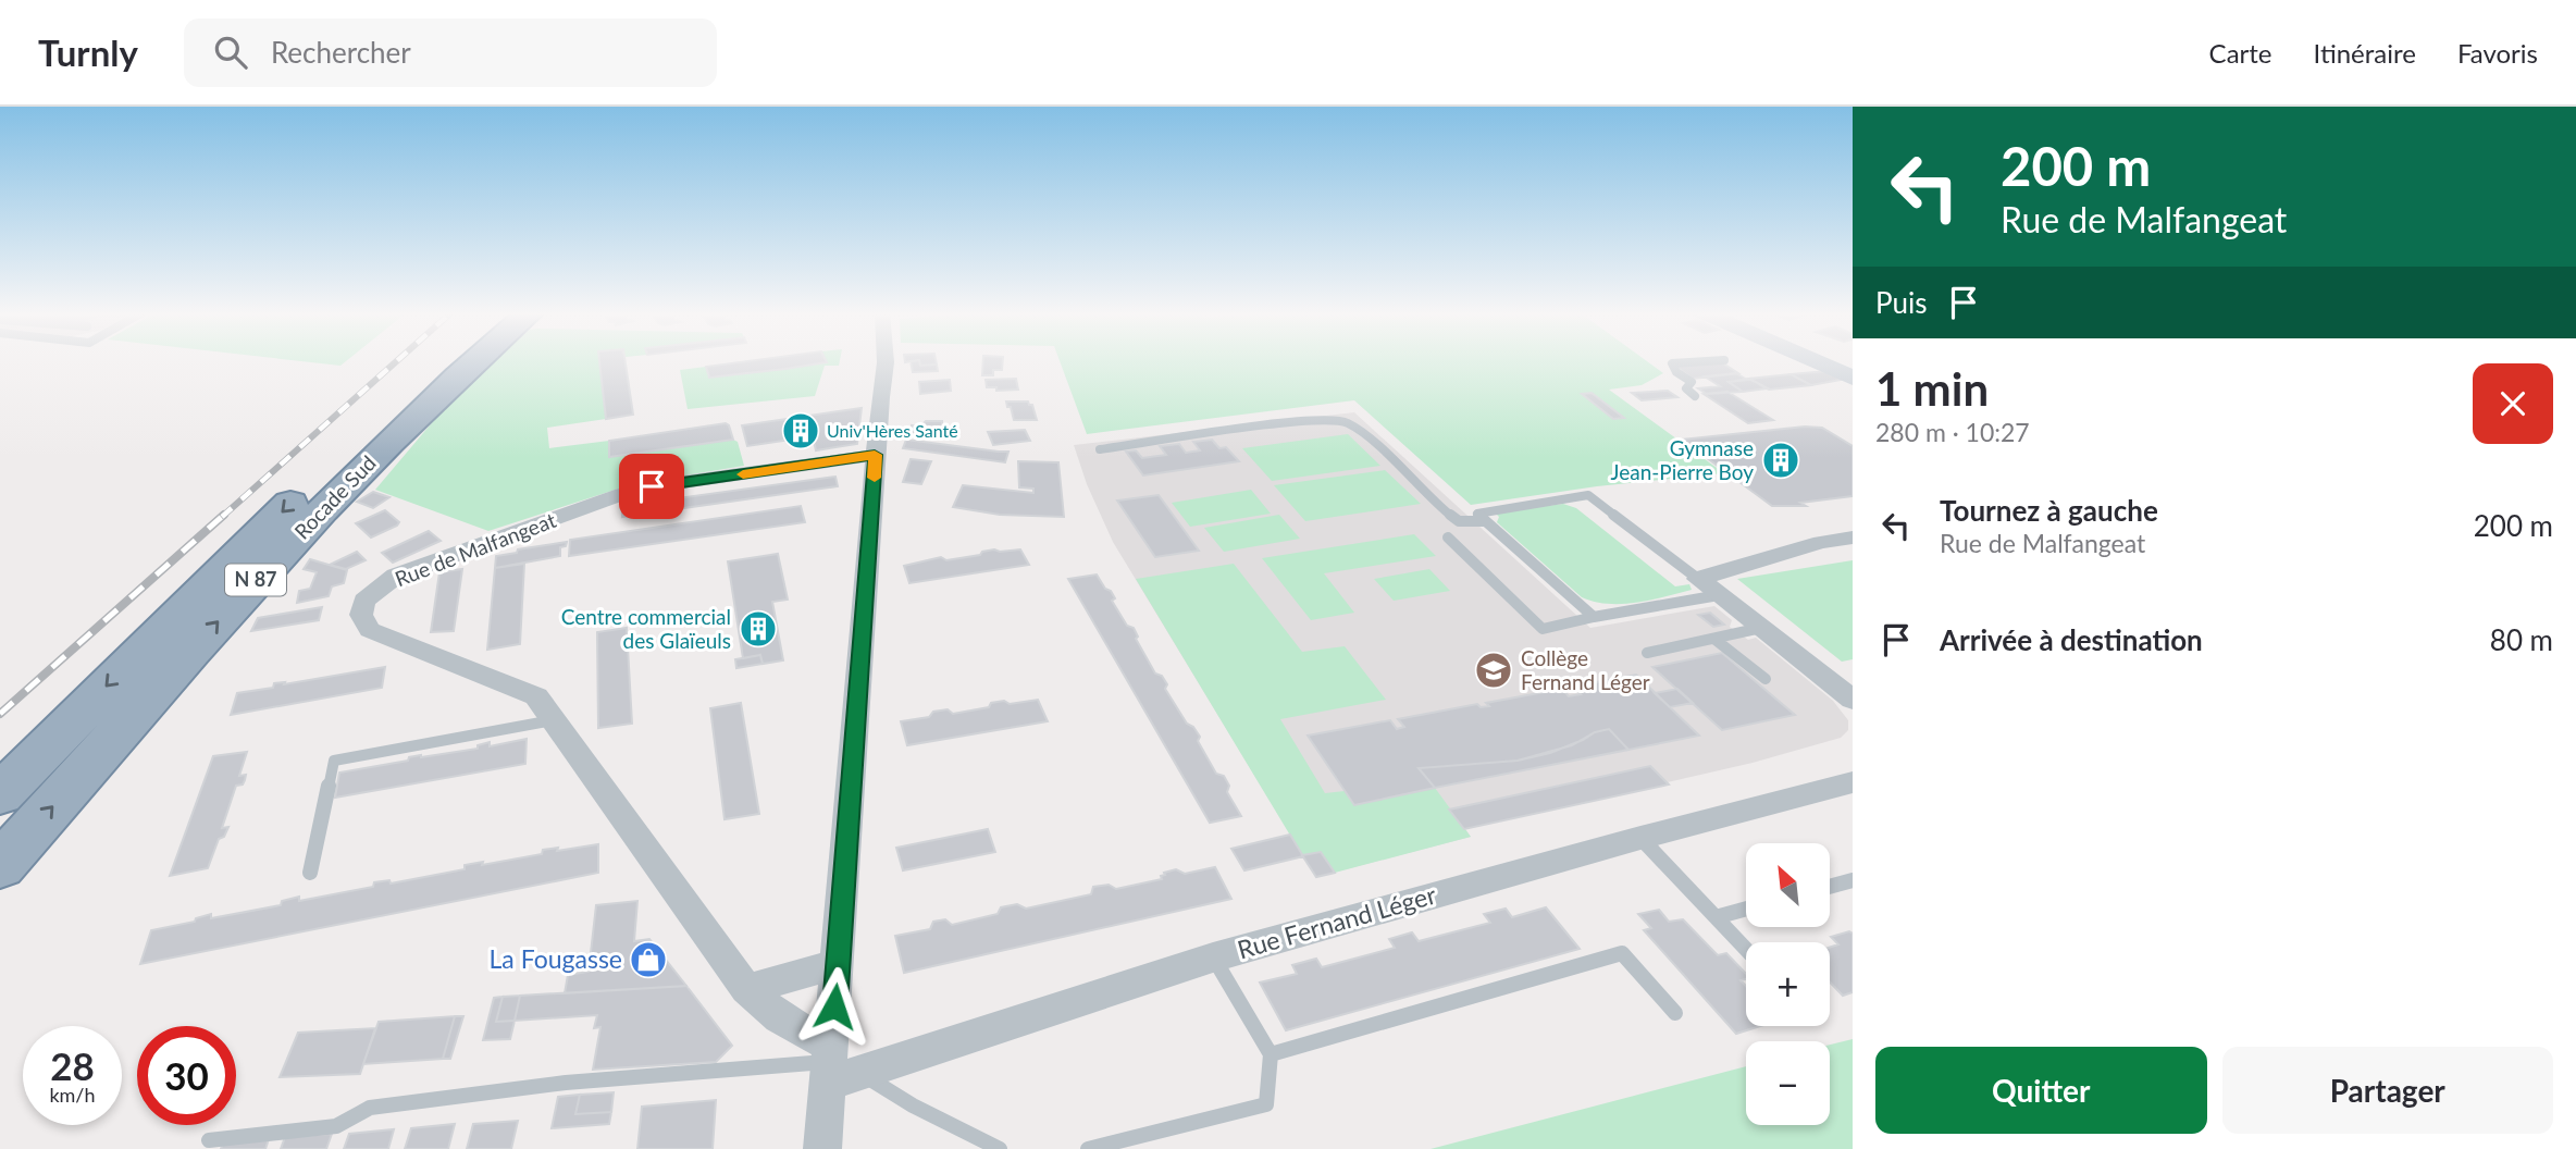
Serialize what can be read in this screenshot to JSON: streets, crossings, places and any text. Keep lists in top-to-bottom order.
{
  "streets": {
    "highway": ["Rocade Sud", "N 87"],
    "street": ["Rue de Malfangeat", "Rue Fernand Léger"]
  },
  "crossings": [
    ["Rue de Malfangeat", "Rue Fernand Léger"]
  ],
  "places": {
    "building": ["Univ'Hères Santé", "Gymnase Jean-Pierre Boy", "Centre commercial des Glaïeuls"],
    "school or university": ["Collège Fernand Léger"],
    "shop": ["La Fougasse"]
  },
  "north": "top left",
  "page": {
    "header": "Turnly",
    "search": "Rechercher",
    "nav": ["Carte", "Itinéraire", "Favoris"],
    "turn": ["200 m", "Rue de Malfangeat"],
    "then": "Puis",
    "heading": ["1 min", "280 m · 10:27"],
    "list": [
      {
        "name": "Tournez à gauche",
        "note": "Rue de Malfangeat",
        "value": "200 m"
      },
      {
        "name": "Arrivée à destination",
        "value": "80 m"
      }
    ],
    "map_buttons": ["+", "−"],
    "speed": "28 km/h",
    "limit": "30",
    "buttons": ["Quitter", "Partager"]
  }
}
